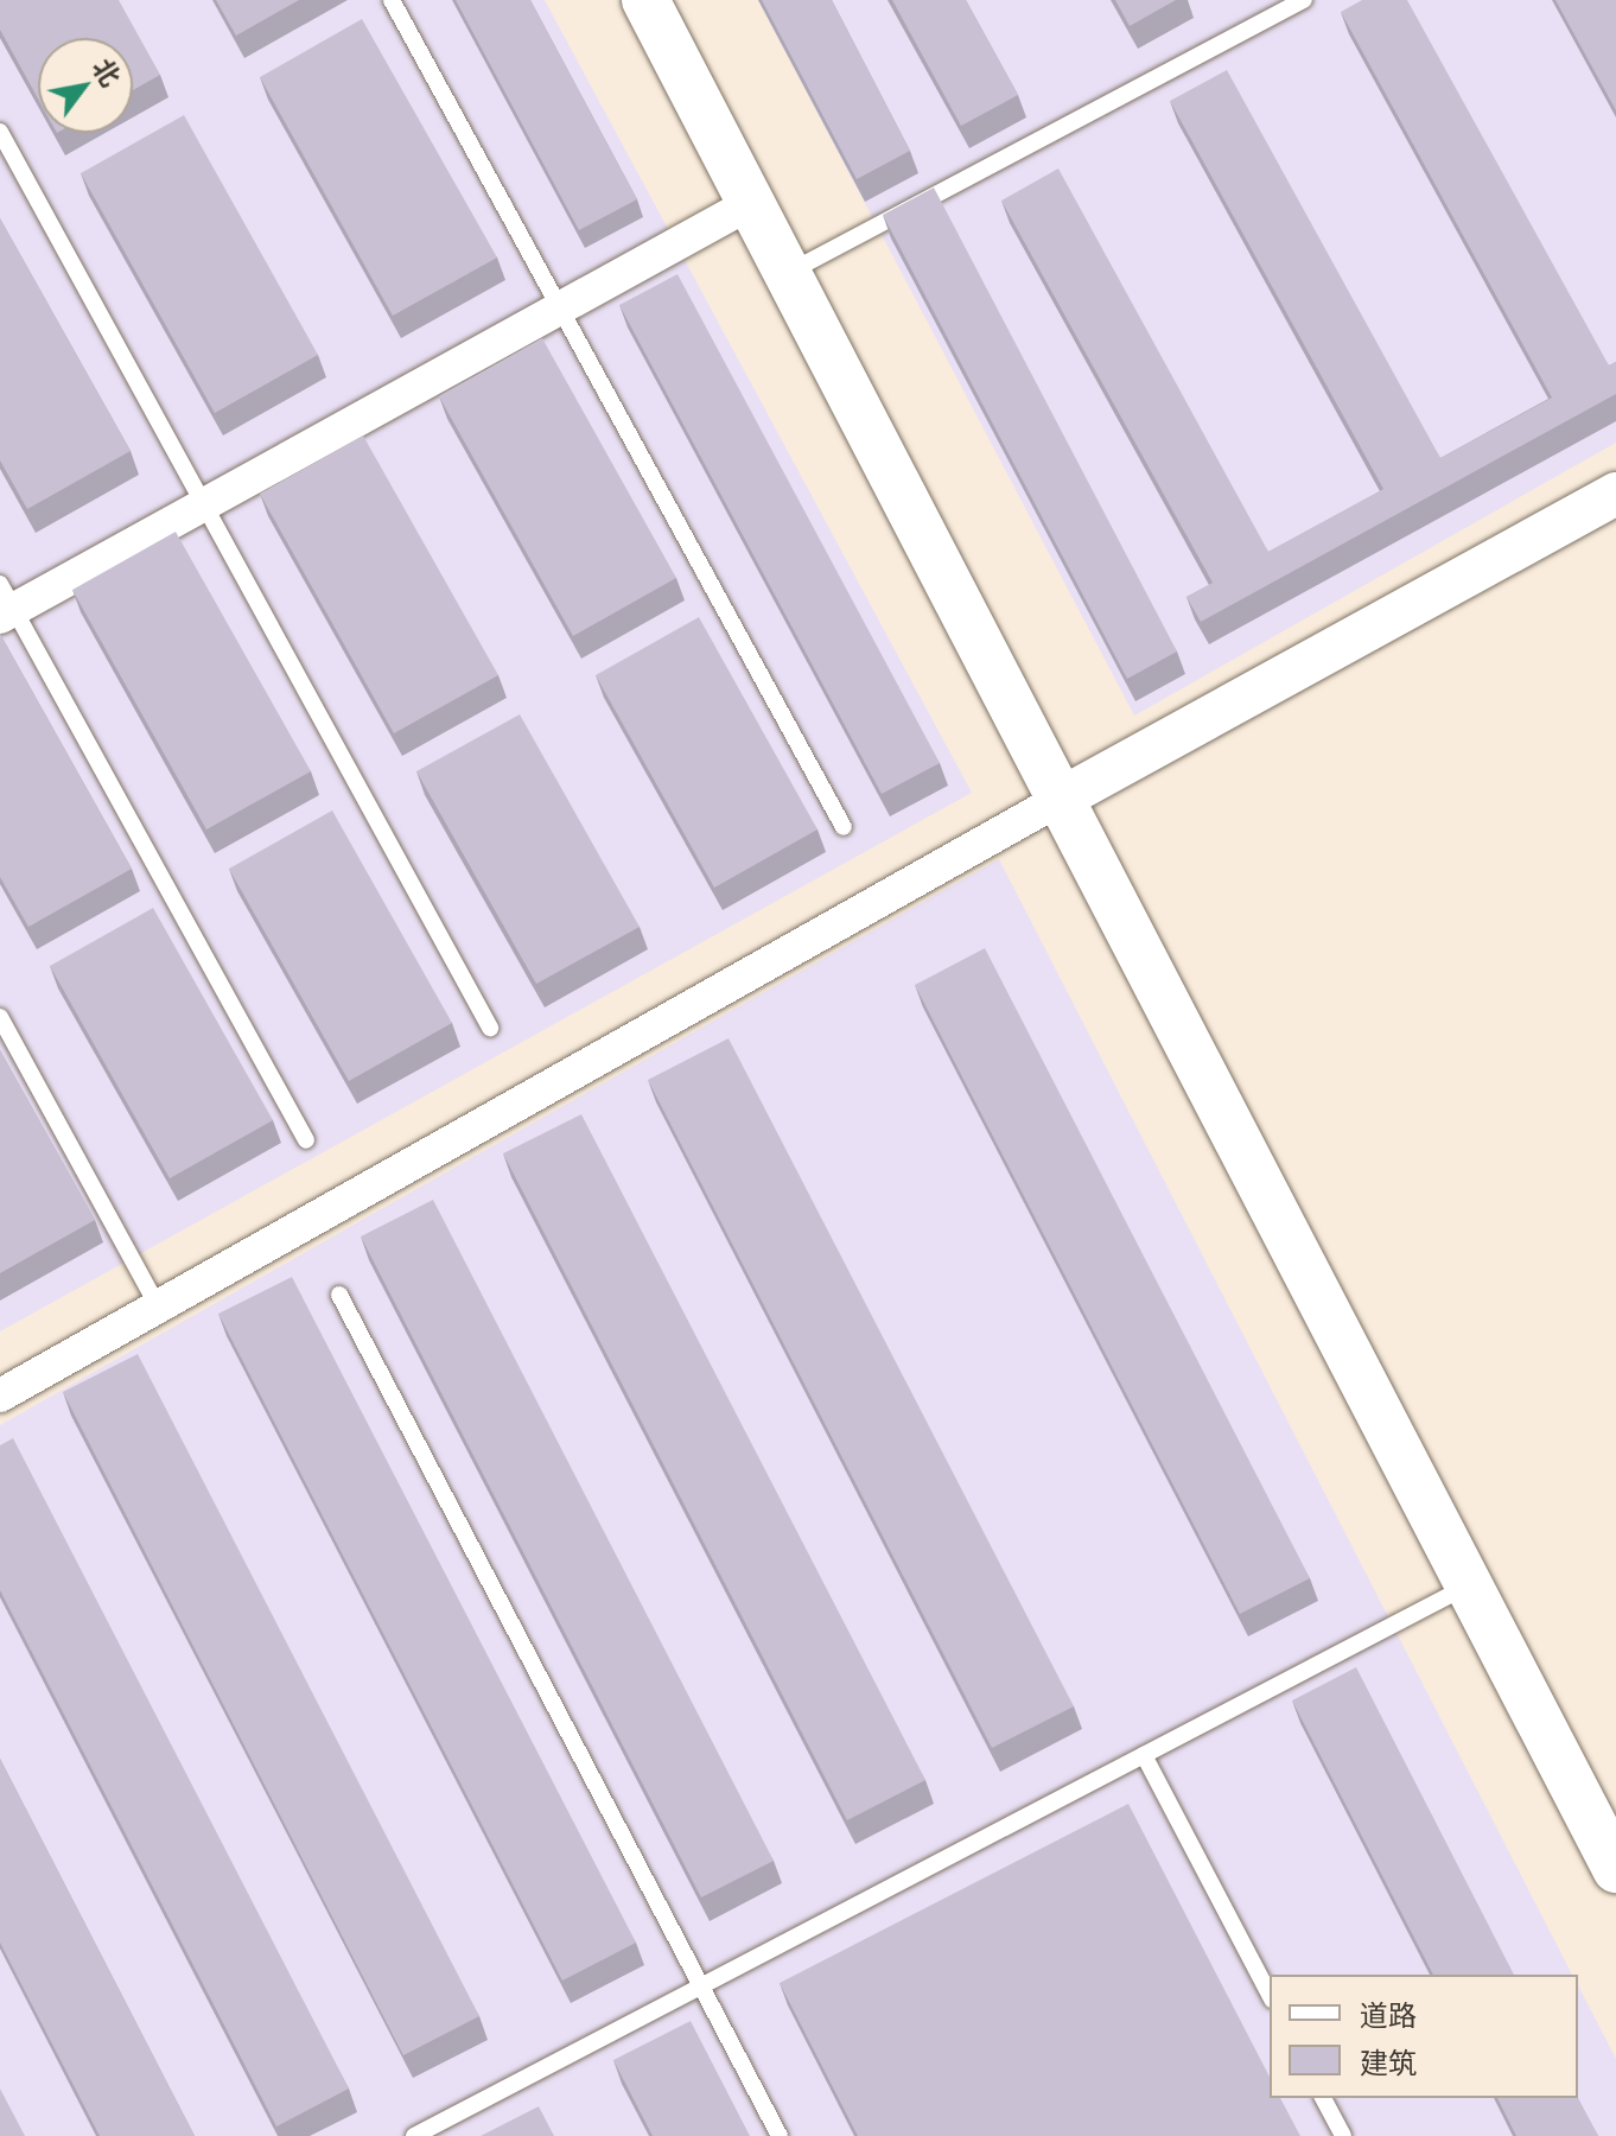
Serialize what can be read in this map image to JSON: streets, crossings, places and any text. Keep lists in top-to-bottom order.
{
  "legend": ["道路", "建筑"],
  "north": "top right"
}
